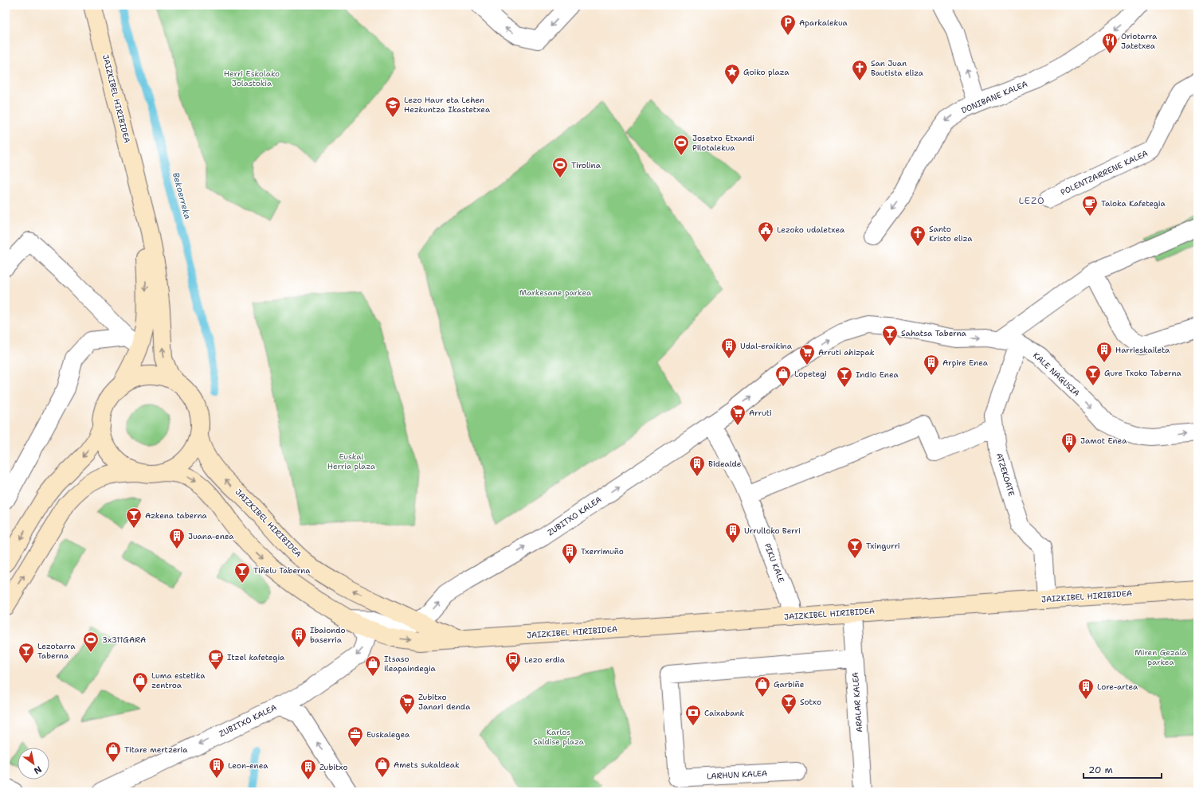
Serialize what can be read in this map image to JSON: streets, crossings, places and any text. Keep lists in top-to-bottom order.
{
  "streets": {
    "street": [
      "DONIBANE KALEA",
      "JAIZKIBEL HIRIBIDEA",
      "POLENTZARRENE KALEA",
      "KALE NAGUSIA",
      "ATZEKOATE",
      "ZUBITXO KALEA",
      "PIKU KALE",
      "ARALAR KALEA",
      "LARHUN KALEA"
    ]
  },
  "crossings": [
    ["JAIZKIBEL HIRIBIDEA", "ATZEKOATE"],
    ["JAIZKIBEL HIRIBIDEA", "ZUBITXO KALEA"],
    ["JAIZKIBEL HIRIBIDEA", "PIKU KALE"],
    ["JAIZKIBEL HIRIBIDEA", "ARALAR KALEA"],
    ["KALE NAGUSIA", "ATZEKOATE"],
    ["KALE NAGUSIA", "ZUBITXO KALEA"],
    ["ZUBITXO KALEA", "PIKU KALE"],
    ["ARALAR KALEA", "LARHUN KALEA"]
  ],
  "one_way": ["DONIBANE KALEA", "KALE NAGUSIA"],
  "districts": ["LEZO"],
  "water": ["Bekoerreka"],
  "parks": [
    "Herri Eskolako Jolastokia",
    "Markesane parkea",
    "Euskal Herria plaza",
    "Miren Gezala parkea",
    "Karlos Saldise plaza"
  ],
  "places": {
    "parking": ["Aparkalekua"],
    "restaurant": ["Oriotarra Jatetxea"],
    "church": ["San Juan Bautista eliza", "Santo Kristo eliza"],
    "place": ["Goiko plaza"],
    "school or university": ["Lezo Haur eta Lehen Hezkuntza Ikastetxea"],
    "sports": ["Josetxo Etxandi Pilotalekua", "Tirolina", "3x311GARA"],
    "cafe": ["Taloka Kafetegia", "Itzel kafetegia"],
    "public building": ["Lezoko udaletxea"],
    "bar": [
      "Sahatsa Taberna",
      "Gure Txoko Taberna",
      "Indio Enea",
      "Azkena taberna",
      "Txingurri",
      "Tiñelu Taberna",
      "Lezotarra Taberna",
      "Sotxo"
    ],
    "building": [
      "Udal-eraikina",
      "Harrieskaileta",
      "Arpire Enea",
      "Jamot Enea",
      "Bidealde",
      "Urrulloko Berri",
      "Juana-enea",
      "Txerrimuño",
      "Ibaiondo baserria",
      "Lore-artea",
      "Leon-enea",
      "Zubitxo"
    ],
    "supermarket": ["Arruti ahizpak", "Arruti", "Zubitxo Janari denda"],
    "shop": [
      "Lopetegi",
      "Itsaso ileapaindegia",
      "Luma estetika zentroa",
      "Garbiñe",
      "Titare mertzeria",
      "Amets sukaldeak"
    ],
    "bus stop": ["Lezo erdia"],
    "bank": ["Caixabank"],
    "office": ["Euskalegea"]
  },
  "scale_bar": "20 m",
  "north": "bottom right"
}
